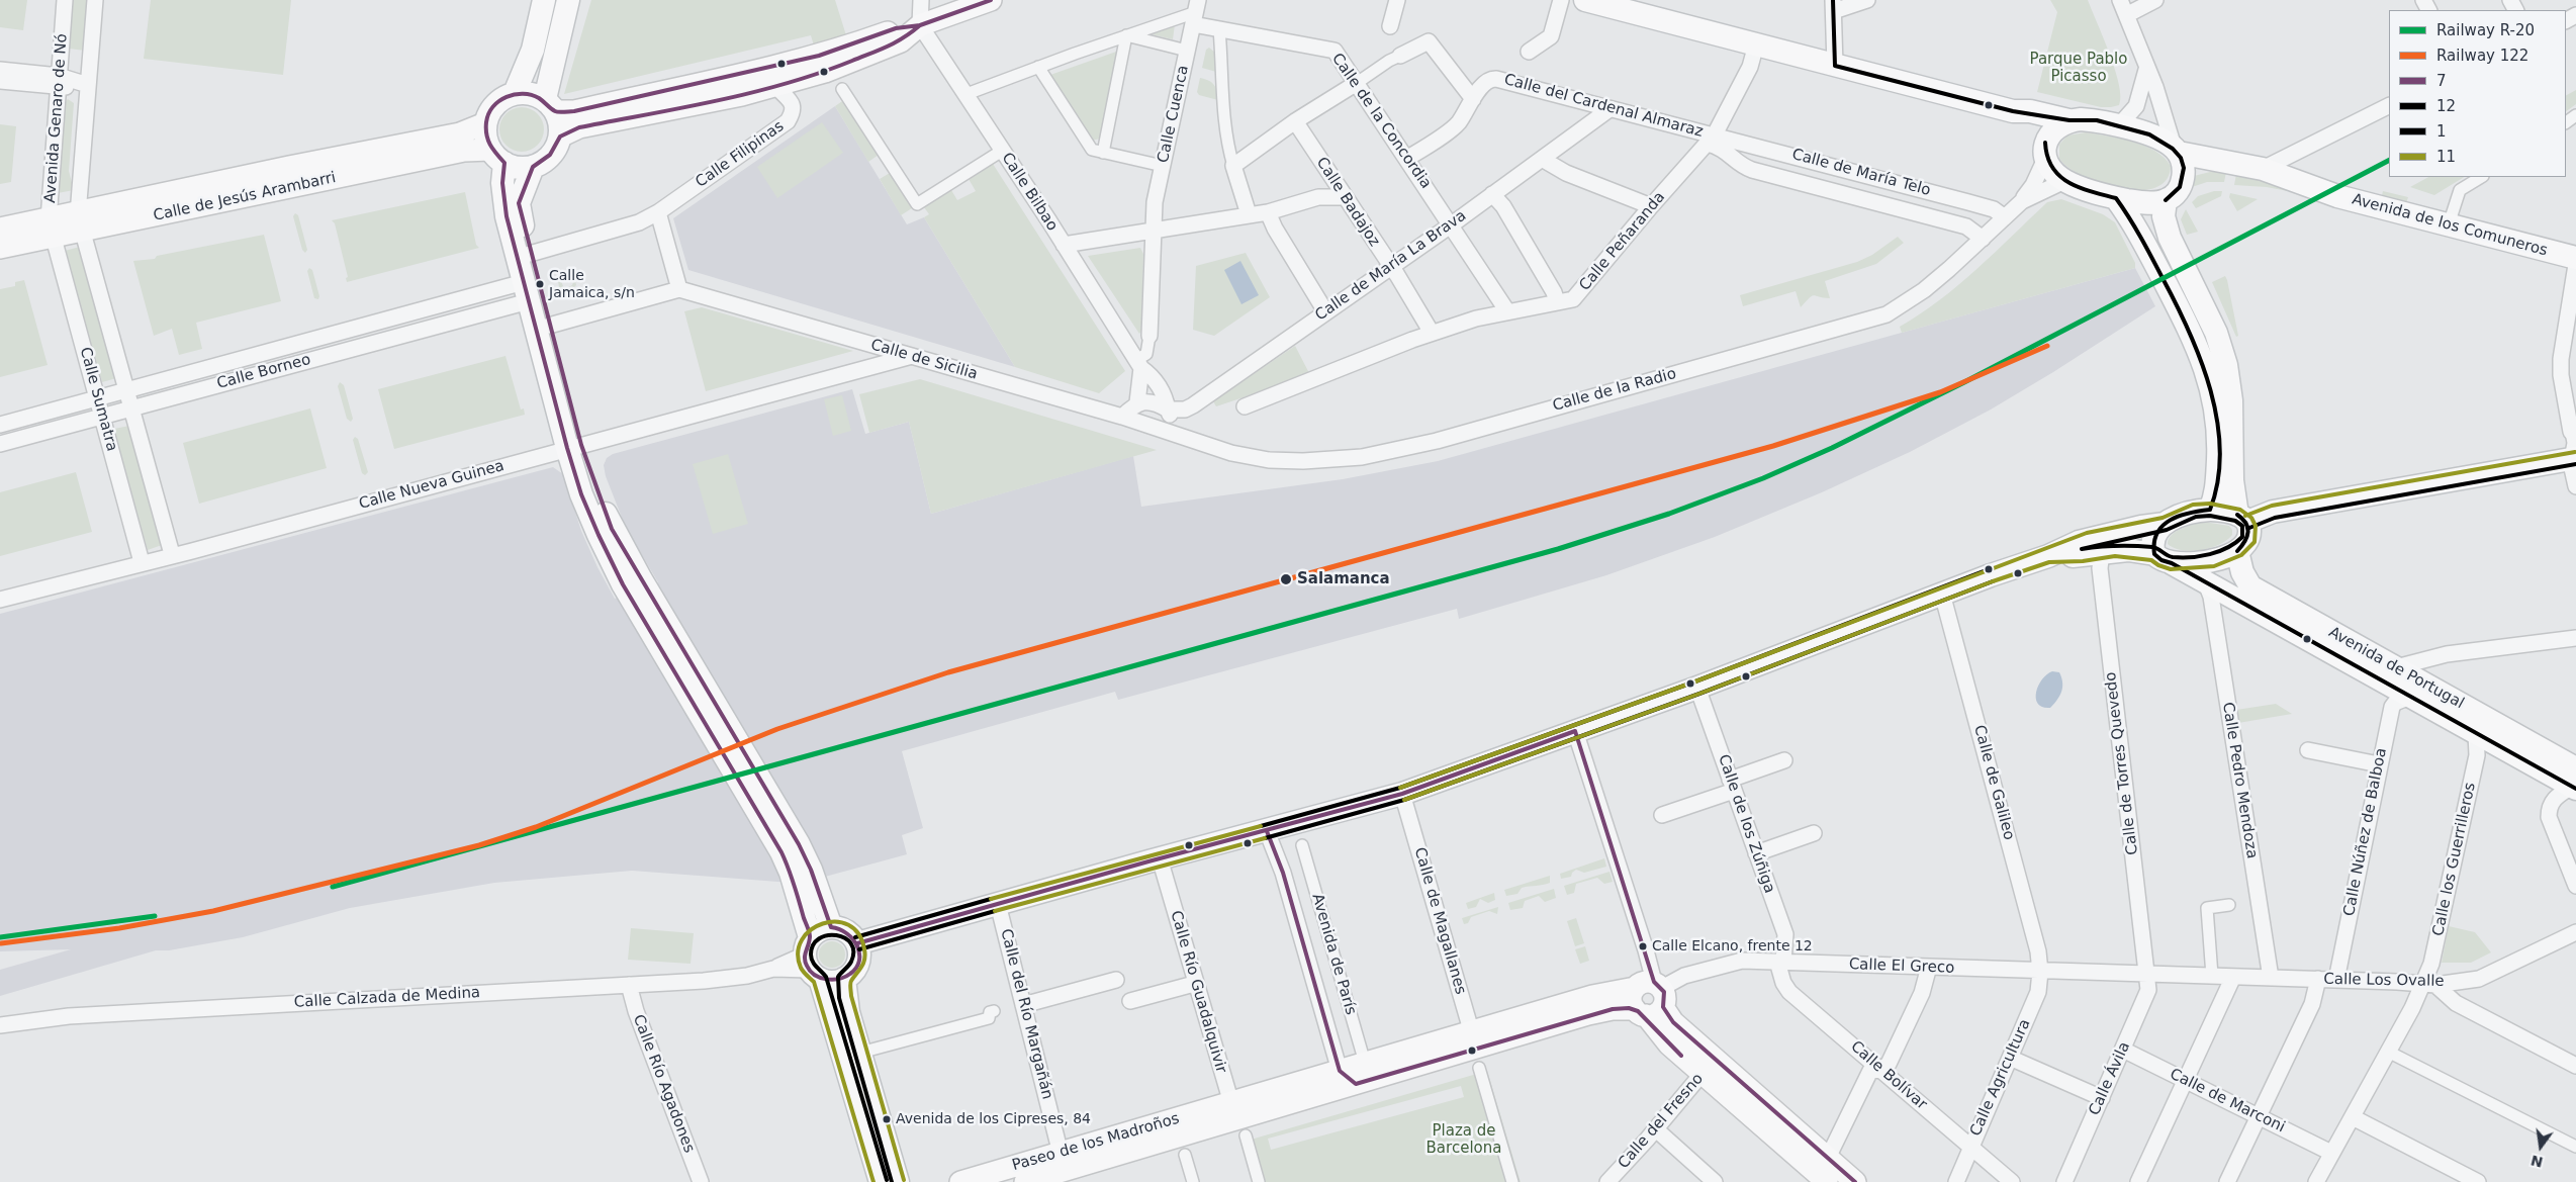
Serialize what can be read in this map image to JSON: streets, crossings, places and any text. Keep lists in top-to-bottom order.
{
  "streets": {
    "main road": [
      "Calle de Jesús Arambarri",
      "Avenida de los Comuneros",
      "Avenida de Portugal",
      "Calle El Greco",
      "Paseo de los Madroños"
    ],
    "street": [
      "Calle del Cardenal Almaraz",
      "Calle Cuenca",
      "Avenida Genaro de Nó",
      "Calle de la Concordia",
      "Calle Filipinas",
      "Calle de María Telo",
      "Calle Bilbao",
      "Calle Badajoz",
      "Calle Peñaranda",
      "Calle de María La Brava",
      "Calle de Sicilia",
      "Calle Borneo",
      "Calle de la Radio",
      "Calle Sumatra",
      "Calle Nueva Guinea",
      "Calle de Torres Quevedo",
      "Calle Pedro Mendoza",
      "Calle de Galileo",
      "Calle de los Zúñiga",
      "Calle Núñez de Balboa",
      "Calle los Guerrilleros",
      "Calle de Magallanes",
      "Avenida de París",
      "Calle Los Ovalle",
      "Calle Río Guadalquivir",
      "Calle Calzada de Medina",
      "Calle del Río Margañán",
      "Calle Bolívar",
      "Calle Agricultura",
      "Calle Ávila",
      "Calle Río Agadones",
      "Calle de Marconi",
      "Calle del Fresno"
    ]
  },
  "crossings": [
    ["Calle del Cardenal Almaraz", "Calle de María Telo"],
    ["Calle del Cardenal Almaraz", "Calle Peñaranda"],
    ["Calle del Cardenal Almaraz", "Calle de María La Brava"],
    ["Calle Cuenca", "Calle de la Concordia"],
    ["Avenida Genaro de Nó", "Calle de Jesús Arambarri"],
    ["Avenida Genaro de Nó", "Calle Sumatra"],
    ["Calle de la Concordia", "Calle Peñaranda"],
    ["Calle de la Concordia", "Calle de María La Brava"],
    ["Calle de María Telo", "Calle Peñaranda"],
    ["Calle de María Telo", "Calle de la Radio"],
    ["Calle Bilbao", "Calle de María La Brava"],
    ["Calle Bilbao", "Calle de Sicilia"],
    ["Calle Bilbao", "Calle de la Radio"],
    ["Calle de Jesús Arambarri", "Calle Sumatra"],
    ["Calle Badajoz", "Calle Peñaranda"],
    ["Calle Badajoz", "Calle de María La Brava"],
    ["Calle de Sicilia", "Calle de la Radio"],
    ["Calle de Sicilia", "Calle Nueva Guinea"],
    ["Calle Borneo", "Calle Sumatra"],
    ["Calle Sumatra", "Calle Nueva Guinea"],
    ["Avenida de Portugal", "Calle Pedro Mendoza"],
    ["Avenida de Portugal", "Calle Núñez de Balboa"],
    ["Avenida de Portugal", "Calle los Guerrilleros"],
    ["Calle de Torres Quevedo", "Calle El Greco"],
    ["Calle de Torres Quevedo", "Calle Los Ovalle"],
    ["Calle de Torres Quevedo", "Calle Ávila"],
    ["Calle Pedro Mendoza", "Calle Los Ovalle"],
    ["Calle de Galileo", "Calle El Greco"],
    ["Calle de Galileo", "Calle Agricultura"],
    ["Calle de los Zúñiga", "Calle El Greco"],
    ["Calle de los Zúñiga", "Calle Bolívar"],
    ["Calle Núñez de Balboa", "Calle Los Ovalle"],
    ["Calle los Guerrilleros", "Calle Los Ovalle"],
    ["Calle los Guerrilleros", "Calle de Marconi"],
    ["Calle de Magallanes", "Calle El Greco"],
    ["Calle El Greco", "Calle Los Ovalle"],
    ["Calle El Greco", "Calle Bolívar"],
    ["Calle El Greco", "Calle Agricultura"],
    ["Calle El Greco", "Calle Ávila"],
    ["Calle Los Ovalle", "Calle Ávila"],
    ["Calle Río Guadalquivir", "Paseo de los Madroños"],
    ["Calle Calzada de Medina", "Calle Río Agadones"],
    ["Calle del Río Margañán", "Paseo de los Madroños"],
    ["Calle Bolívar", "Calle Agricultura"],
    ["Calle Ávila", "Calle de Marconi"]
  ],
  "parks": ["Parque Pablo Picasso", "Plaza de Barcelona"],
  "places": [
    "Calle Jamaica, s/n",
    "Salamanca",
    "Calle Elcano, frente 12",
    "Avenida de los Cipreses, 84"
  ],
  "lines": [
    "transit line 7",
    "transit line 12",
    "rail line R-20",
    "rail line 122",
    "transit line 11",
    "transit line 1"
  ],
  "legend": [
    "Railway R-20",
    "Railway 122",
    "7",
    "12",
    "1",
    "11"
  ],
  "north": "bottom"
}
